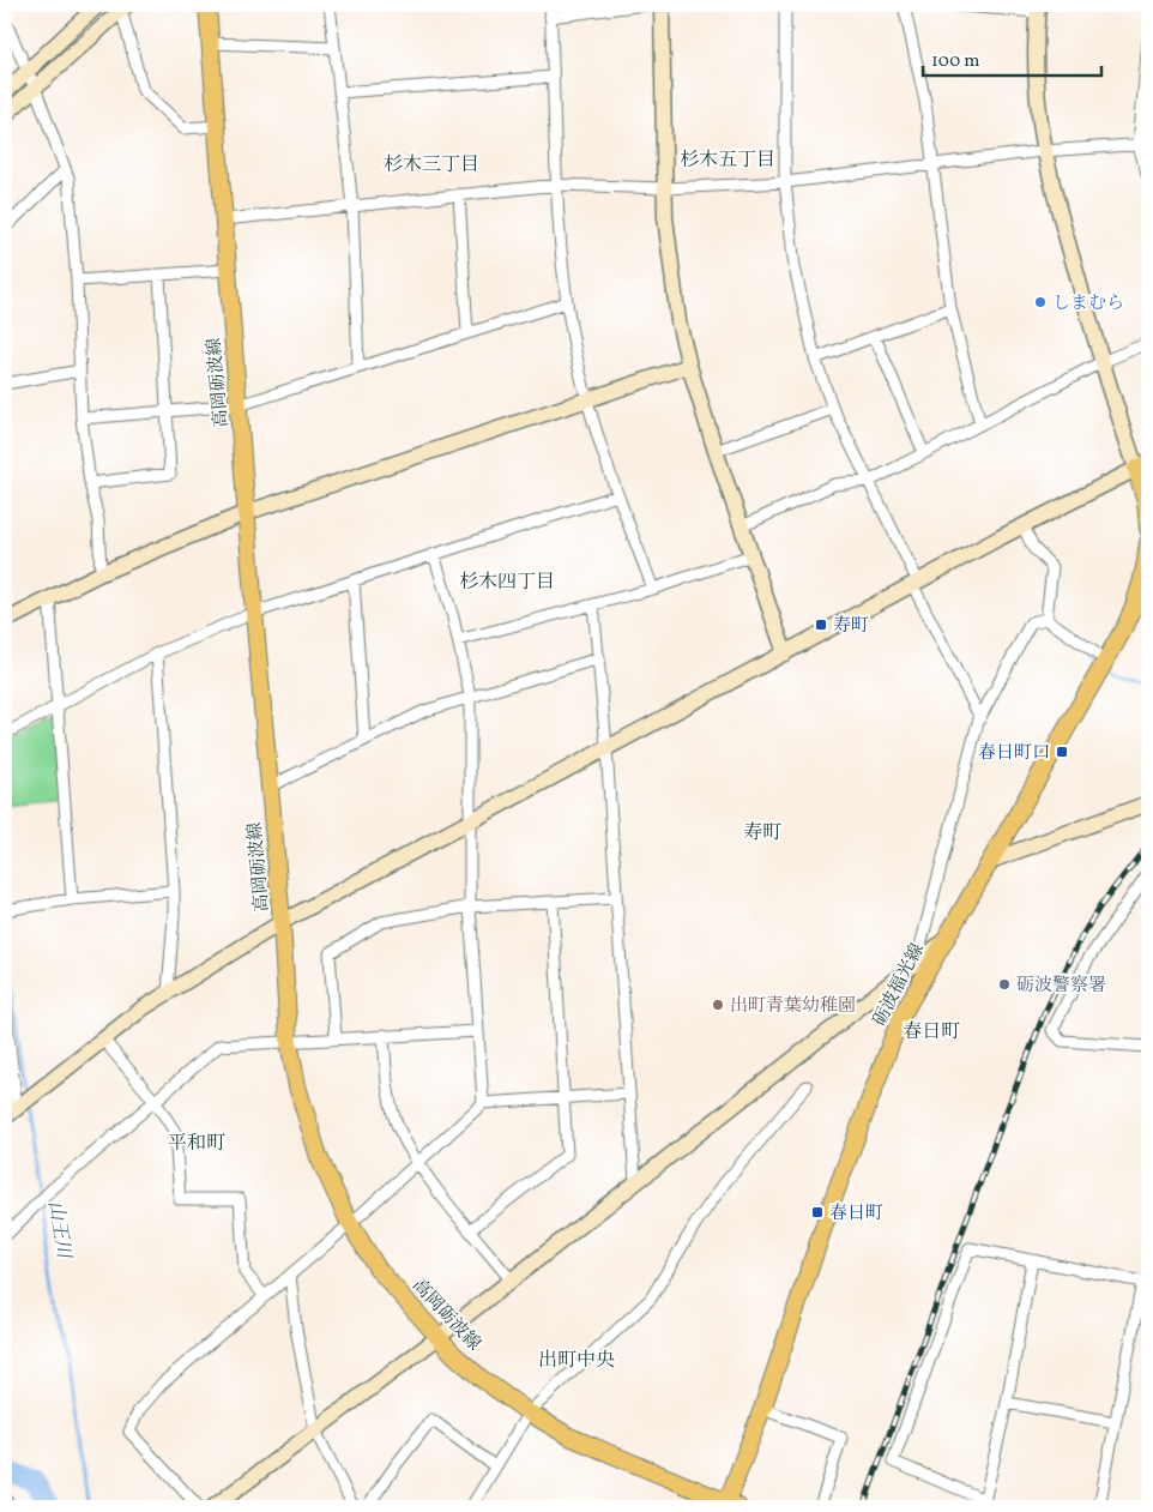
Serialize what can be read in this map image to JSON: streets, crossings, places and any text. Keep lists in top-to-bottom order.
{
  "streets": {
    "main road": ["高岡砺波線", "砺波福光線"]
  },
  "crossings": [
    ["高岡砺波線", "砺波福光線"]
  ],
  "districts": [
    "杉木五丁目",
    "杉木三丁目",
    "杉木四丁目",
    "寿町",
    "春日町",
    "平和町",
    "出町中央"
  ],
  "water": ["山王川"],
  "places": {
    "other": ["しまむら", "砺波警察署", "出町青葉幼稚園"],
    "transit": ["寿町", "春日町口", "春日町"]
  },
  "scale_bar": "100 m"
}
